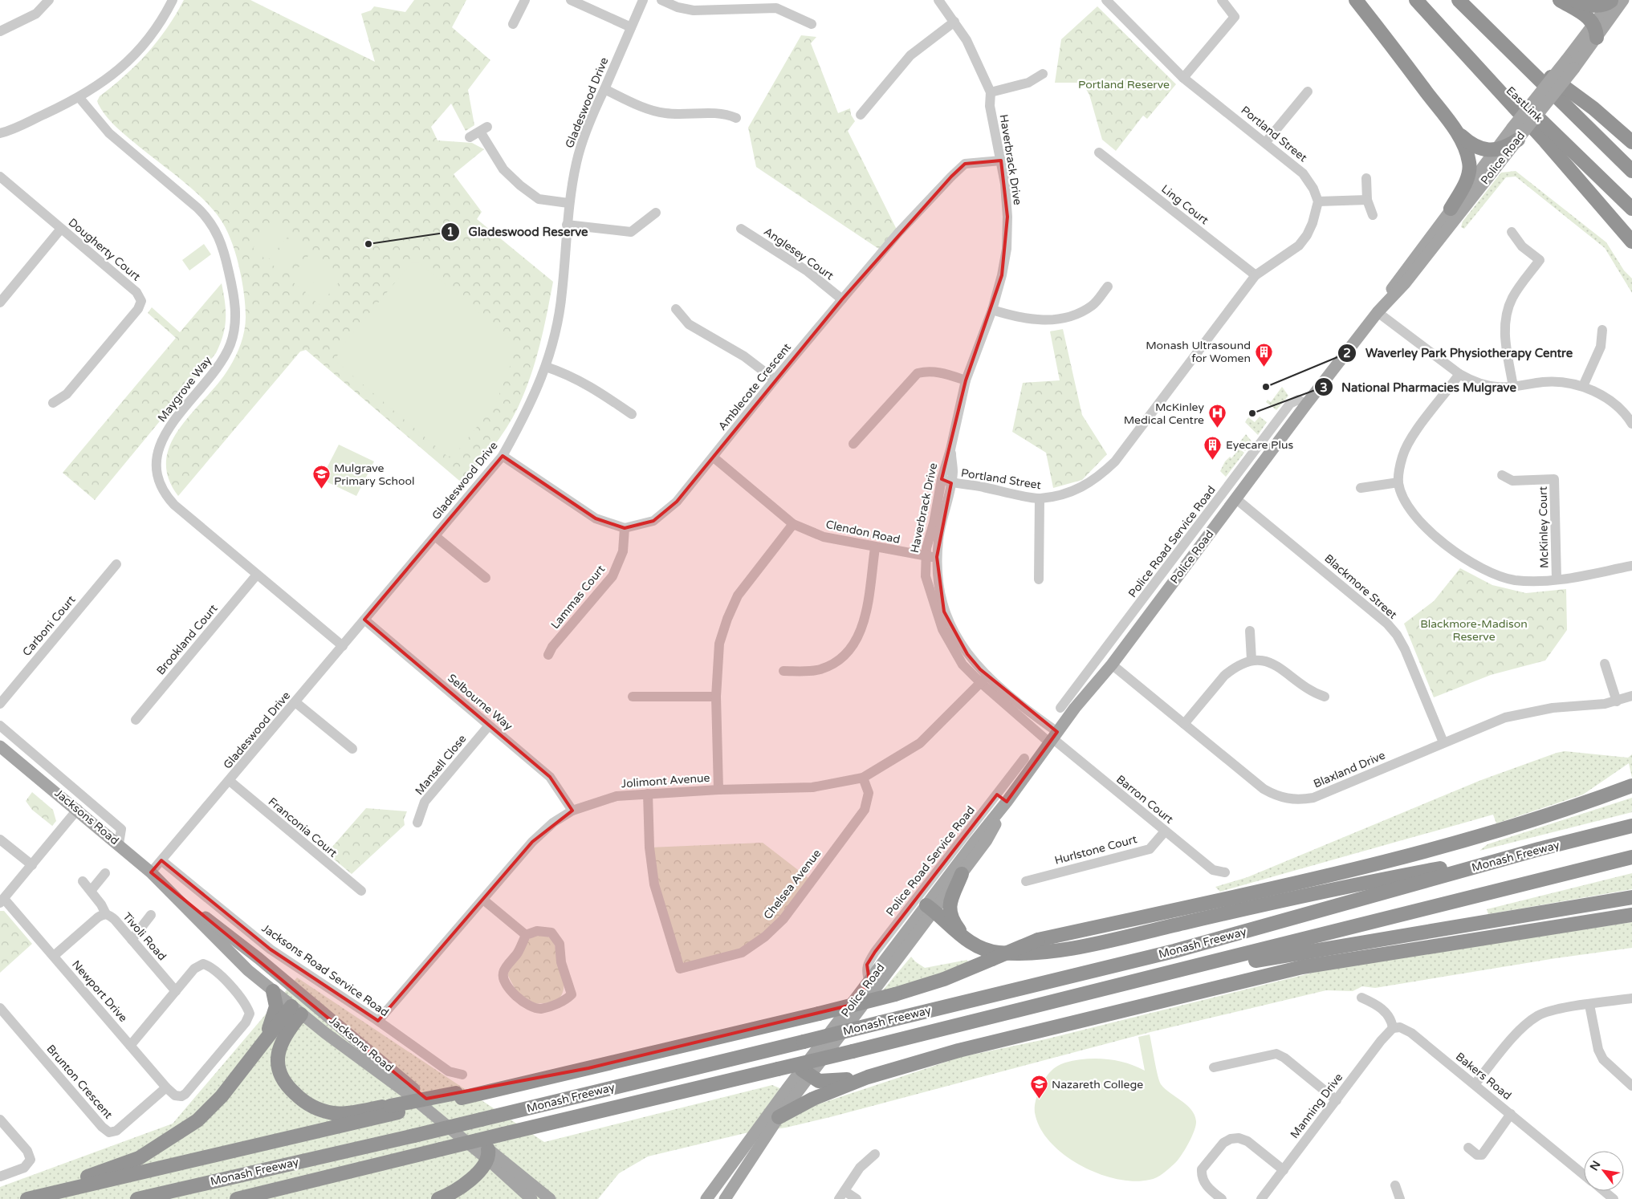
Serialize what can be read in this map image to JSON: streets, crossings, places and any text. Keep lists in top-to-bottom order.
{
  "streets": {
    "highway": ["EastLink", "Monash Freeway"],
    "main road": ["Police Road", "Jacksons Road"],
    "street": [
      "Gladeswood Drive",
      "Portland Street",
      "Haverbrack Drive",
      "Ling Court",
      "Dougherty Court",
      "Anglesey Court",
      "Amblecote Crescent",
      "Maygrove Way",
      "McKinley Court",
      "Clendon Road",
      "Police Road Service Road",
      "Blackmore Street",
      "Lammas Court",
      "Carboni Court",
      "Brookland Court",
      "Selbourne Way",
      "Mansell Close",
      "Blaxland Drive",
      "Jolimont Avenue",
      "Barron Court",
      "Franconia Court",
      "Hurlstone Court",
      "Chelsea Avenue",
      "Tivoli Road",
      "Jacksons Road Service Road",
      "Newport Drive",
      "Bakers Road",
      "Brunton Crescent",
      "Manning Drive"
    ]
  },
  "crossings": [
    ["Gladeswood Drive", "Maygrove Way"],
    ["Gladeswood Drive", "Selbourne Way"],
    ["Gladeswood Drive", "Jacksons Road"],
    ["Gladeswood Drive", "Franconia Court"],
    ["Gladeswood Drive", "Jacksons Road Service Road"],
    ["Portland Street", "Haverbrack Drive"],
    ["Portland Street", "Ling Court"],
    ["Police Road", "Haverbrack Drive"],
    ["Police Road", "Police Road Service Road"],
    ["Police Road", "Blackmore Street"],
    ["Police Road", "Blaxland Drive"],
    ["Police Road", "Barron Court"],
    ["Haverbrack Drive", "Amblecote Crescent"],
    ["Haverbrack Drive", "Clendon Road"],
    ["Haverbrack Drive", "Jolimont Avenue"],
    ["Haverbrack Drive", "Barron Court"],
    ["Anglesey Court", "Amblecote Crescent"],
    ["Amblecote Crescent", "Clendon Road"],
    ["Amblecote Crescent", "Lammas Court"],
    ["Maygrove Way", "Brookland Court"],
    ["Blackmore Street", "Blaxland Drive"],
    ["Selbourne Way", "Mansell Close"],
    ["Selbourne Way", "Jolimont Avenue"],
    ["Jolimont Avenue", "Chelsea Avenue"],
    ["Jolimont Avenue", "Jacksons Road Service Road"],
    ["Barron Court", "Hurlstone Court"],
    ["Tivoli Road", "Newport Drive"],
    ["Newport Drive", "Brunton Crescent"],
    ["Bakers Road", "Manning Drive"]
  ],
  "parks": ["Portland Reserve", "Blackmore-Madison Reserve"],
  "places": {
    "other": ["Gladeswood Reserve", "Waverley Park Physiotherapy Centre", "National Pharmacies Mulgrave"],
    "building": ["Monash Ultrasound for Women", "Eyecare Plus"],
    "hospital": ["McKinley Medical Centre"],
    "school or university": ["Mulgrave Primary School", "Nazareth College"]
  },
  "north": "top left"
}
